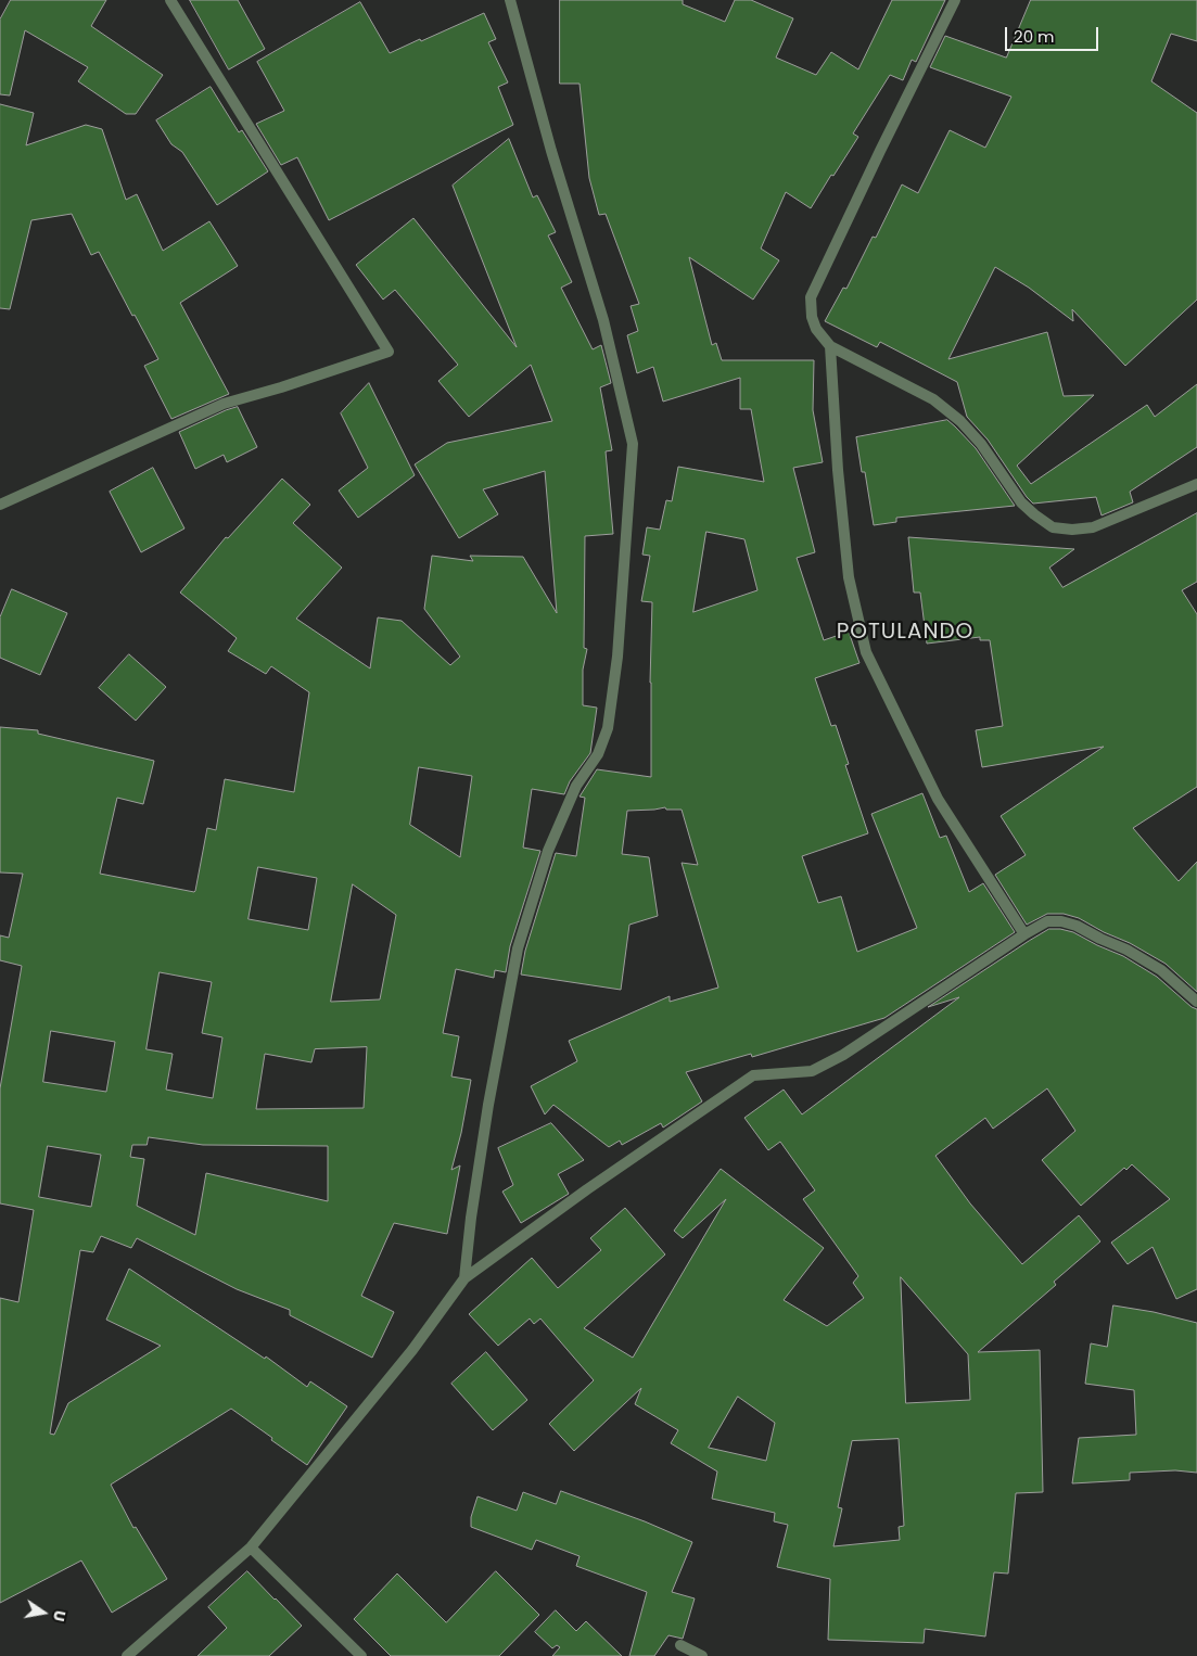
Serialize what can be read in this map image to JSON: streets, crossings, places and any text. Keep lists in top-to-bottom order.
{
  "districts": ["POTULANDO"],
  "scale_bar": "20 m",
  "north": "right"
}
